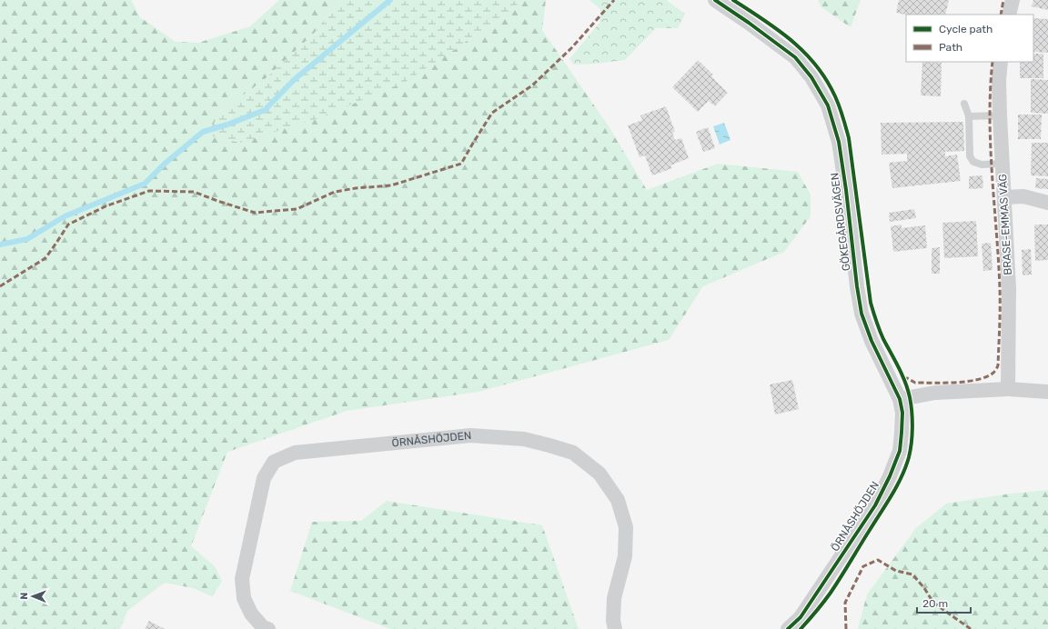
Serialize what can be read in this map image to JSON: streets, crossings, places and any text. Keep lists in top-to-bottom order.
{
  "streets": {
    "street": ["GÖKEGÅRDSVÄGEN", "BRASE-EMMAS VÄG", "ÖRNÅSHÖJDEN"]
  },
  "crossings": [
    ["GÖKEGÅRDSVÄGEN", "ÖRNÅSHÖJDEN"]
  ],
  "legend": ["Cycle path", "Path"],
  "scale_bar": "20 m",
  "north": "left"
}
